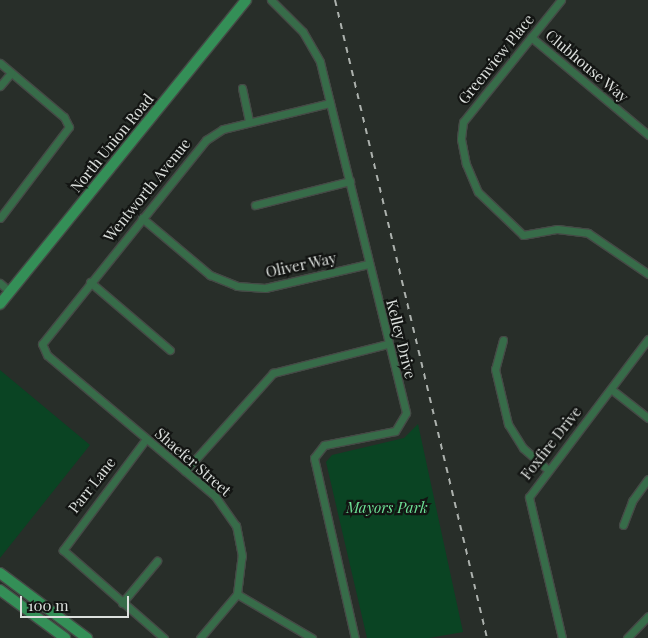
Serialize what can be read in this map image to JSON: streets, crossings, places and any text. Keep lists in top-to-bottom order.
{
  "streets": {
    "street": [
      "Greenview Place",
      "Clubhouse Way",
      "North Union Road",
      "Wentworth Avenue",
      "Oliver Way",
      "Kelley Drive",
      "Foxfire Drive",
      "Shaefer Street",
      "Parr Lane"
    ]
  },
  "crossings": [
    ["Greenview Place", "Clubhouse Way"],
    ["Wentworth Avenue", "Oliver Way"],
    ["Wentworth Avenue", "Kelley Drive"],
    ["Wentworth Avenue", "Shaefer Street"],
    ["Oliver Way", "Kelley Drive"],
    ["Shaefer Street", "Parr Lane"]
  ],
  "parks": ["Mayors Park"],
  "scale_bar": "100 m"
}
